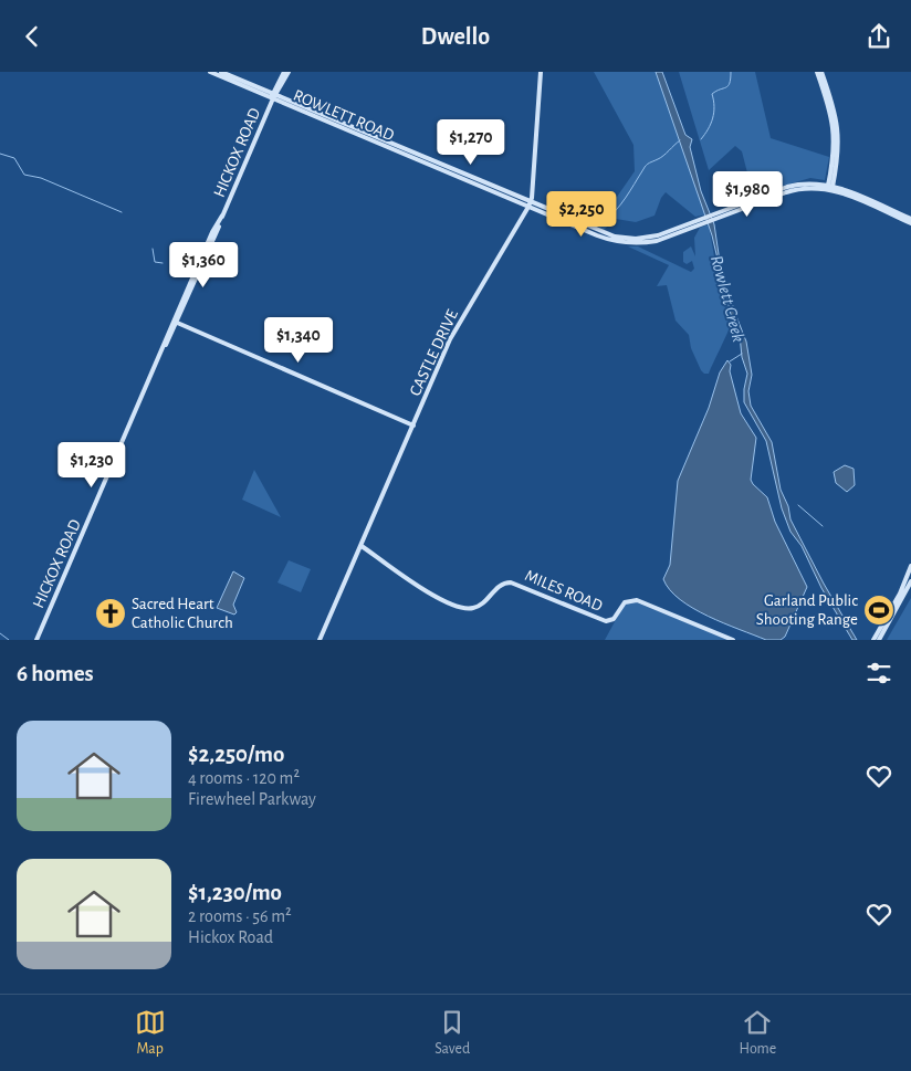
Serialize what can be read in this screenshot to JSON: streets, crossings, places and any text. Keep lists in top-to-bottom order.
{
  "streets": {
    "street": [
      "ROWLETT ROAD",
      "HICKOX ROAD",
      "CASTLE DRIVE",
      "MILES ROAD"
    ]
  },
  "crossings": [
    ["ROWLETT ROAD", "HICKOX ROAD"],
    ["ROWLETT ROAD", "CASTLE DRIVE"],
    ["CASTLE DRIVE", "MILES ROAD"]
  ],
  "water": ["Rowlett Creek"],
  "places": {
    "sports": ["Garland Public Shooting Range"],
    "church": ["Sacred Heart Catholic Church"]
  },
  "page": {
    "header": "Dwello",
    "price": [
      "$1,270",
      "$1,980",
      "$2,250",
      "$1,360",
      "$1,340",
      "$1,230"
    ],
    "heading": "6 homes",
    "list": [
      {
        "name": "$2,250/mo",
        "note": "4 rooms · 120 m² · Firewheel Parkway"
      },
      {
        "name": "$1,230/mo",
        "note": "2 rooms · 56 m² · Hickox Road"
      }
    ],
    "tabs": ["Map", "Saved", "Home"]
  }
}
